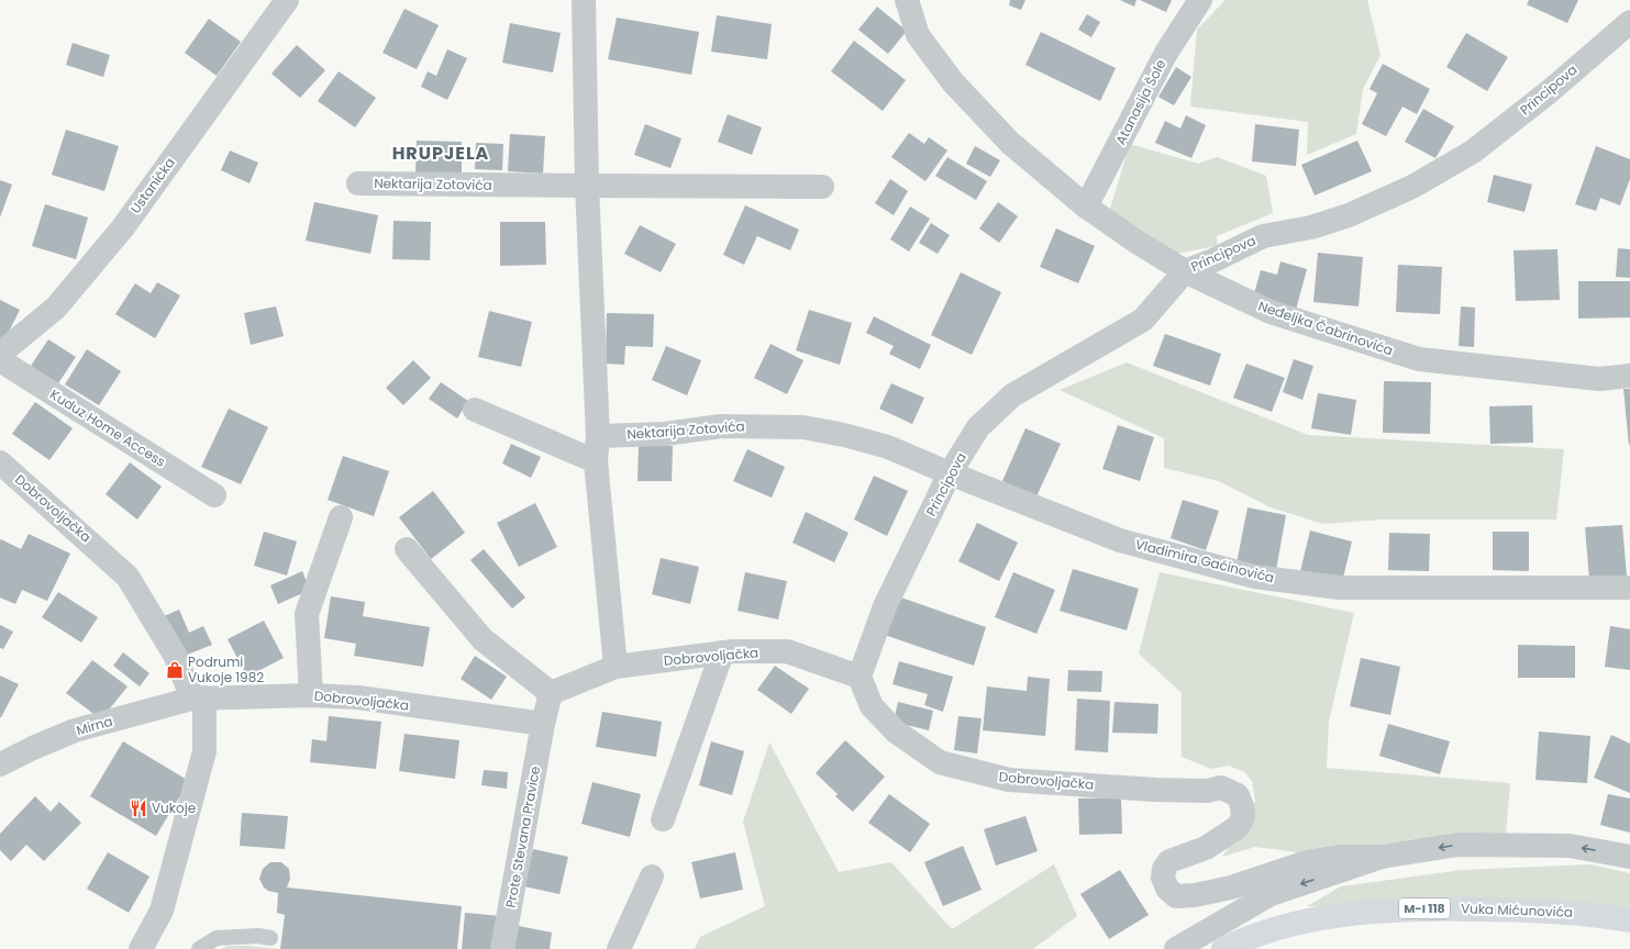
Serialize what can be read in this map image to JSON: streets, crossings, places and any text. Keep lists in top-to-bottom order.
{
  "streets": {
    "main road": ["M-I 118", "Vuka Mićunovića"],
    "street": [
      "Principova",
      "Atanasija Šole",
      "Nektarija Zotovića",
      "Ustanička",
      "Neđeljka Čabrinovića",
      "Kuduz Home Access",
      "Dobrovoljačka",
      "Vladimira Gaćinovića",
      "Mirna",
      "Prote Stevana Pravice"
    ]
  },
  "crossings": [
    ["Principova", "Nektarija Zotovića"],
    ["Principova", "Neđeljka Čabrinovića"],
    ["Principova", "Dobrovoljačka"],
    ["Principova", "Vladimira Gaćinovića"],
    ["Atanasija Šole", "Neđeljka Čabrinovića"],
    ["Nektarija Zotovića", "Vladimira Gaćinovića"],
    ["Dobrovoljačka", "Mirna"],
    ["Dobrovoljačka", "Prote Stevana Pravice"]
  ],
  "districts": ["HRUPJELA"],
  "places": {
    "shop": ["Podrumi Vukoje 1982"],
    "restaurant": ["Vukoje"]
  }
}
